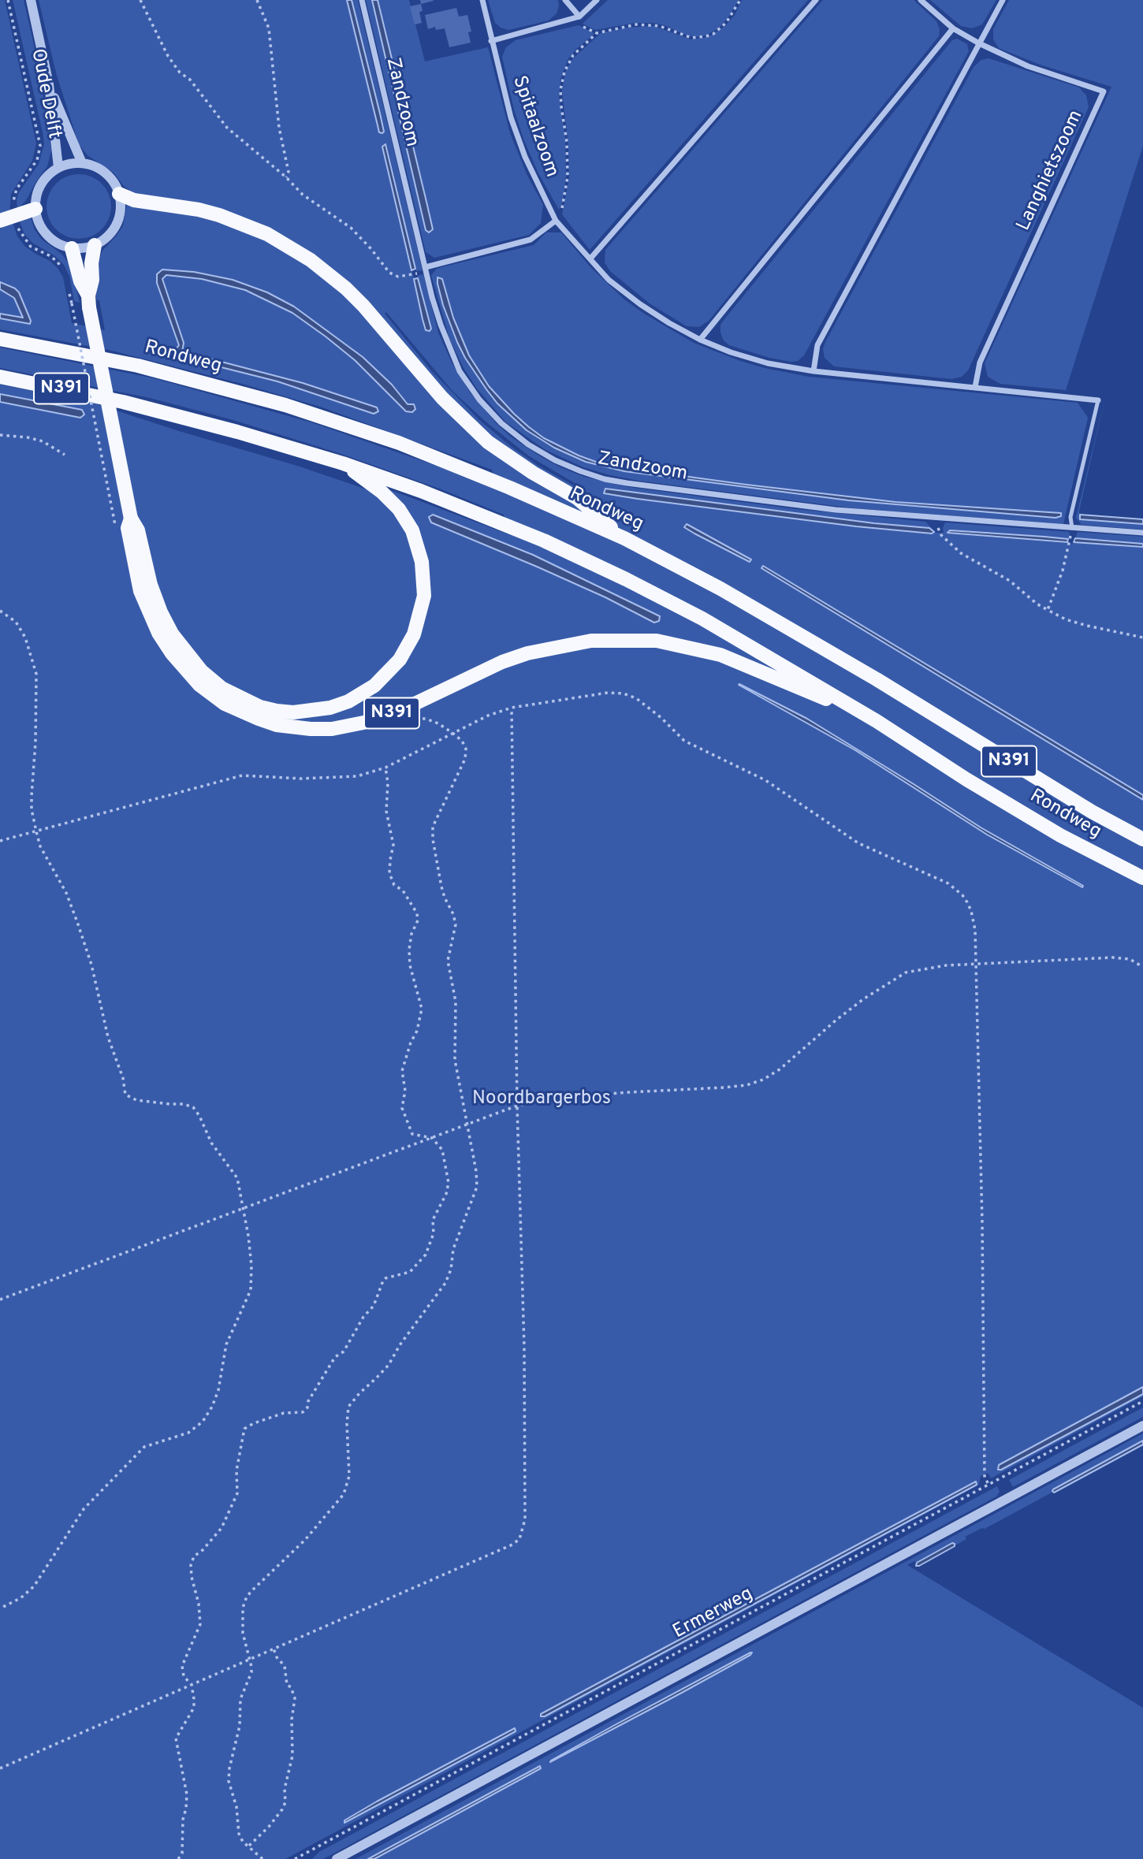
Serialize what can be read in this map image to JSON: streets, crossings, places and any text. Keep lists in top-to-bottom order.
{
  "streets": {
    "main road": ["Rondweg", "N391"],
    "street": [
      "Oude Delft",
      "Zandzoom",
      "Spitaalzoom",
      "Langhietszoom",
      "Ermerweg"
    ]
  },
  "crossings": [
    ["Oude Delft", "N391"],
    ["Rondweg", "N391"]
  ],
  "parks": ["Noordbargerbos"]
}
